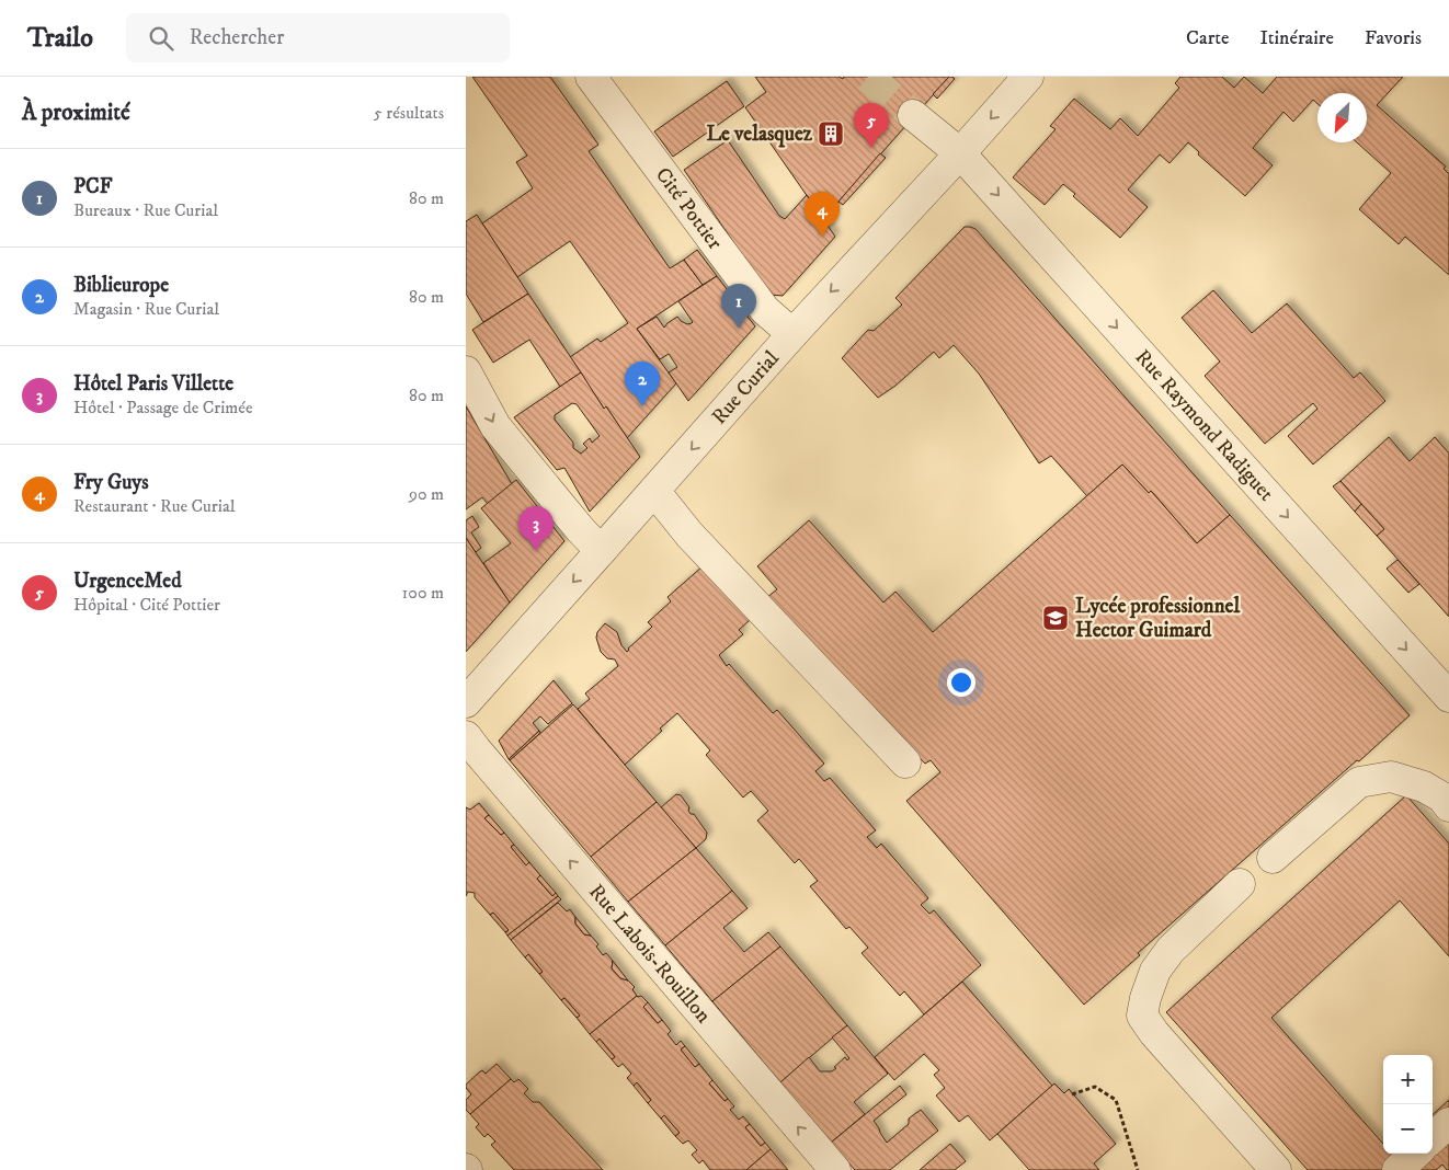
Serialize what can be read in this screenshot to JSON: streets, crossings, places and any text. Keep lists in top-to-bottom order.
{
  "streets": {
    "street": [
      "Cité Pottier",
      "Rue Curial",
      "Rue Raymond Radiguet",
      "Rue Labois-Rouillon"
    ]
  },
  "crossings": [
    ["Cité Pottier", "Rue Curial"],
    ["Rue Curial", "Rue Raymond Radiguet"]
  ],
  "one_way": ["Rue Curial", "Rue Raymond Radiguet", "Rue Labois-Rouillon"],
  "places": {
    "building": ["Le velasquez"],
    "school or university": ["Lycée professionnel Hector Guimard"]
  },
  "north": "bottom left",
  "page": {
    "header": "Trailo",
    "search": "Rechercher",
    "nav": ["Carte", "Itinéraire", "Favoris"],
    "heading": ["À proximité", "5 résultats"],
    "pins": [
      "5",
      "4",
      "1",
      "2",
      "3"
    ],
    "list": [
      {
        "mark": "1",
        "name": "PCF",
        "note": "Bureaux · Rue Curial",
        "value": "80 m"
      },
      {
        "mark": "2",
        "name": "Biblieurope",
        "note": "Magasin · Rue Curial",
        "value": "80 m"
      },
      {
        "mark": "3",
        "name": "Hôtel Paris Villette",
        "note": "Hôtel · Passage de Crimée",
        "value": "80 m"
      },
      {
        "mark": "4",
        "name": "Fry Guys",
        "note": "Restaurant · Rue Curial",
        "value": "90 m"
      },
      {
        "mark": "5",
        "name": "UrgenceMed",
        "note": "Hôpital · Cité Pottier",
        "value": "100 m"
      }
    ],
    "map_buttons": ["+", "−"]
  }
}
